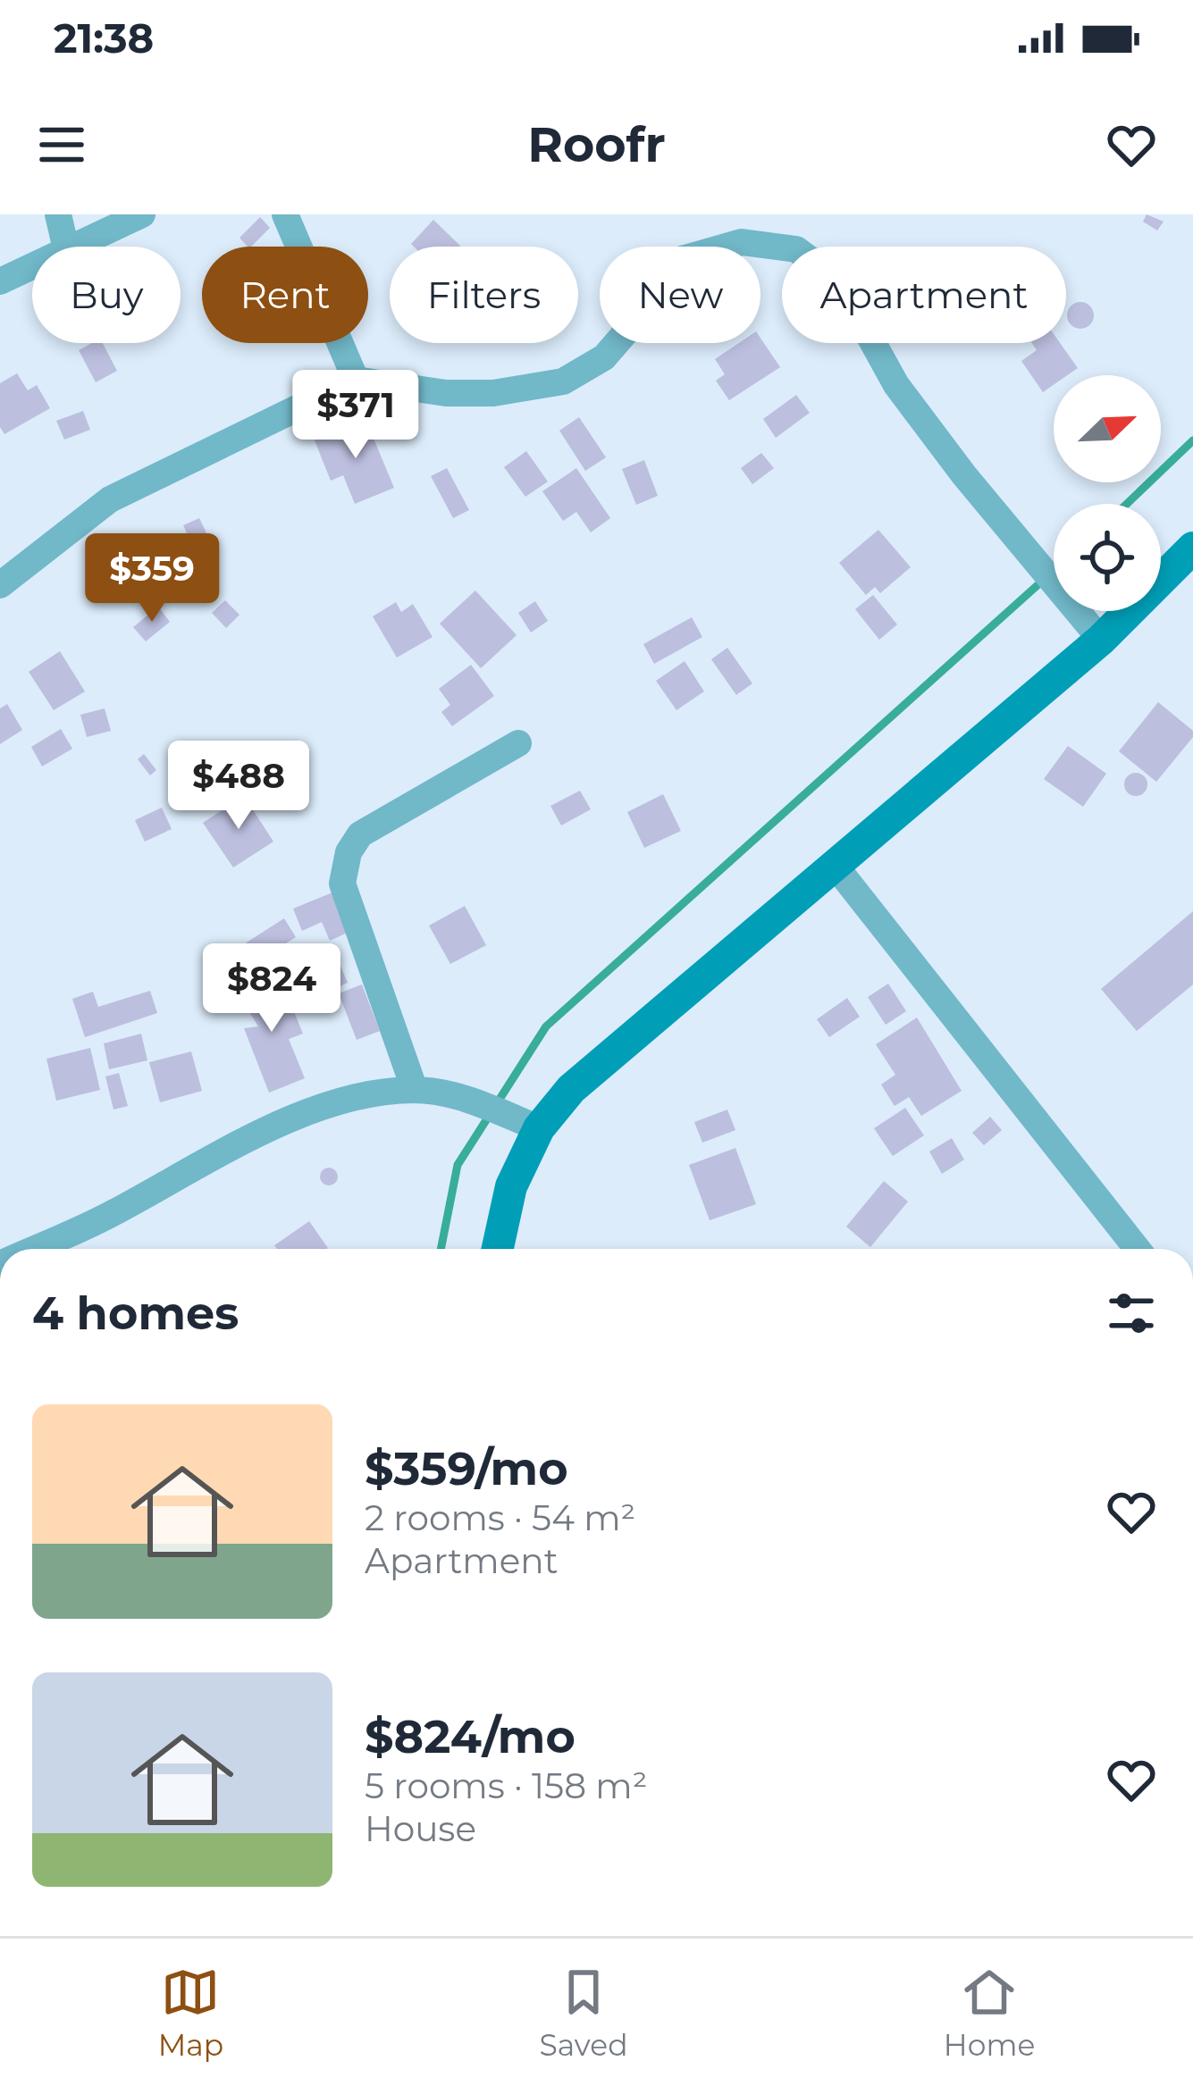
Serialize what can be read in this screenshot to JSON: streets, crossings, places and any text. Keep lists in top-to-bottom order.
{
  "north": "top right",
  "page": {
    "status": "21:38",
    "header": "Roofr",
    "chip": [
      "Buy",
      "Rent",
      "Filters",
      "New",
      "Apartment"
    ],
    "price": [
      "$371",
      "$359",
      "$488",
      "$824"
    ],
    "heading": "4 homes",
    "list": [
      {
        "name": "$359/mo",
        "note": "2 rooms · 54 m² · Apartment"
      },
      {
        "name": "$824/mo",
        "note": "5 rooms · 158 m² · House"
      }
    ],
    "tabs": ["Map", "Saved", "Home"]
  }
}
